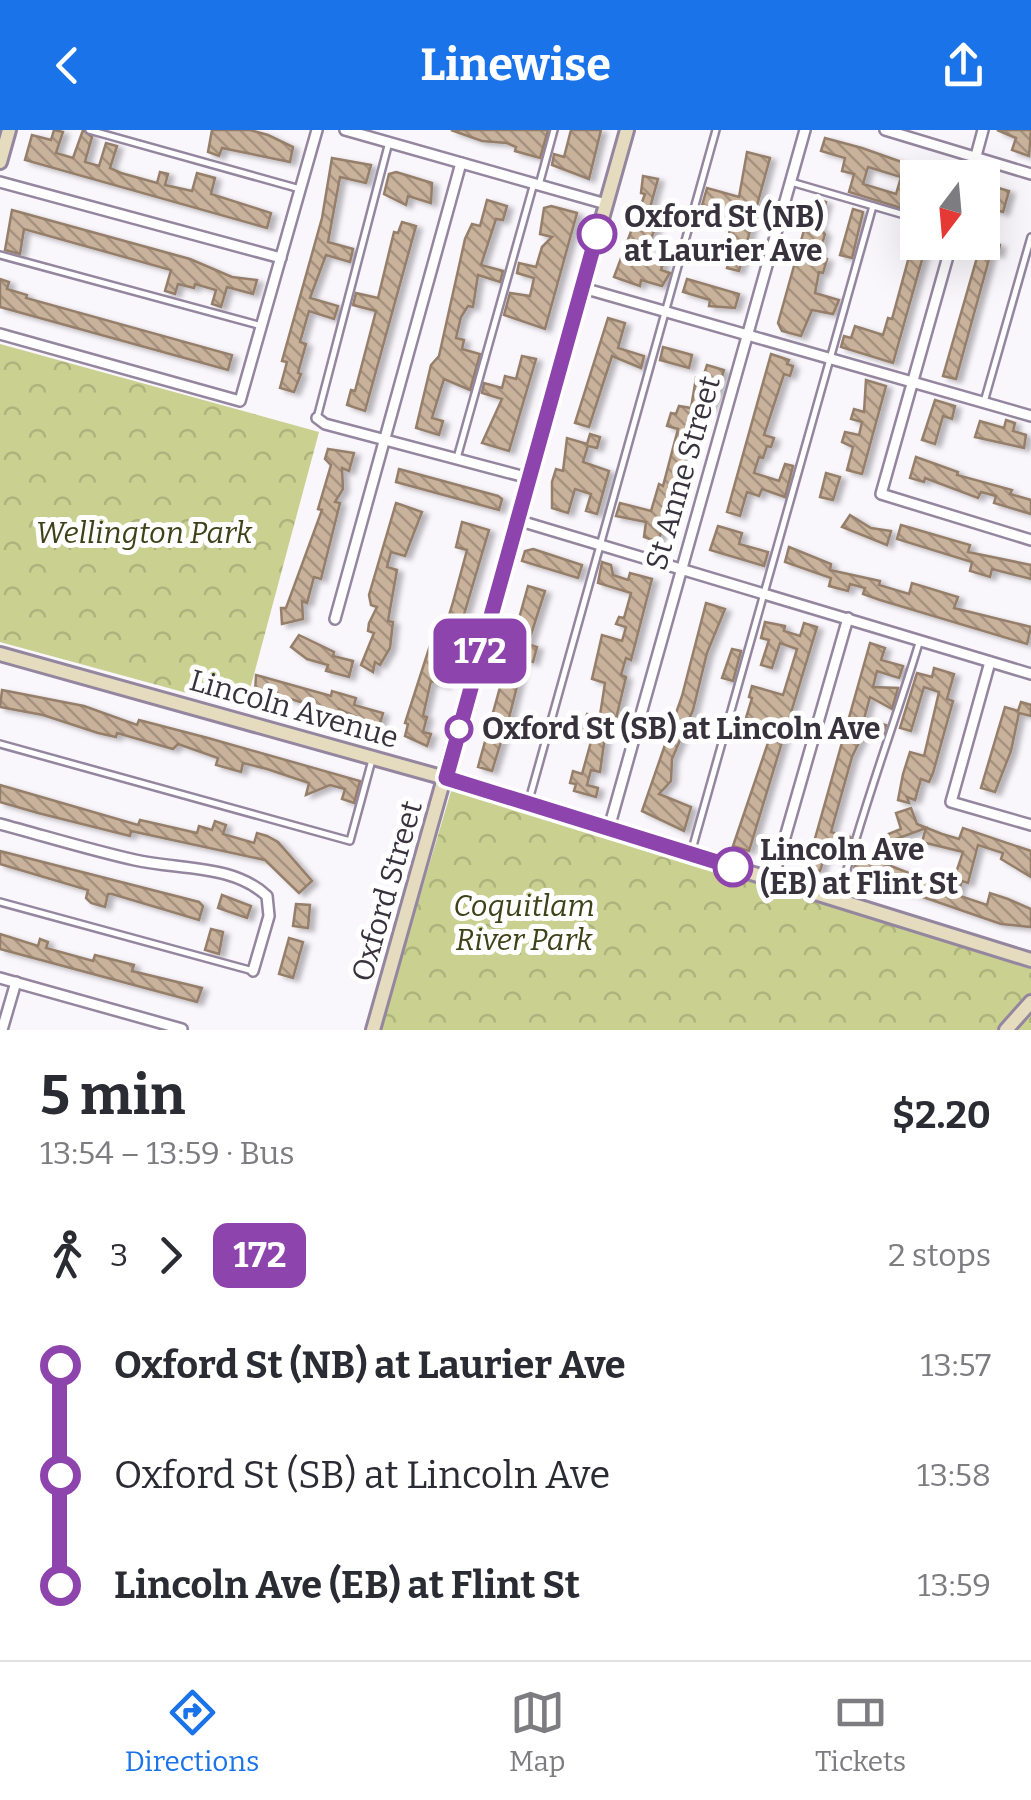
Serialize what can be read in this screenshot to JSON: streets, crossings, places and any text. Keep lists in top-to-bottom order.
{
  "streets": {
    "main road": ["Lincoln Avenue", "Oxford Street"],
    "street": ["St Anne Street"]
  },
  "crossings": [
    ["St Anne Street", "Lincoln Avenue"],
    ["Lincoln Avenue", "Oxford Street"]
  ],
  "parks": ["Wellington Park", "Coquitlam River Park"],
  "places": ["Oxford St (NB) at Laurier Ave", "Oxford St (SB) at Lincoln Ave", "Lincoln Ave (EB) at Flint St"],
  "lines": ["bus line 172"],
  "north": "bottom",
  "page": {
    "header": "Linewise",
    "on_map": "172",
    "heading": ["5 min", "13:54 – 13:59 · Bus", "$2.20"],
    "legs": ["3", "172", "2 stops"],
    "list": [
      {
        "name": "Oxford St (NB) at Laurier Ave",
        "value": "13:57"
      },
      {
        "name": "Oxford St (SB) at Lincoln Ave",
        "value": "13:58"
      },
      {
        "name": "Lincoln Ave (EB) at Flint St",
        "value": "13:59"
      }
    ],
    "tabs": ["Directions", "Map", "Tickets"]
  }
}
